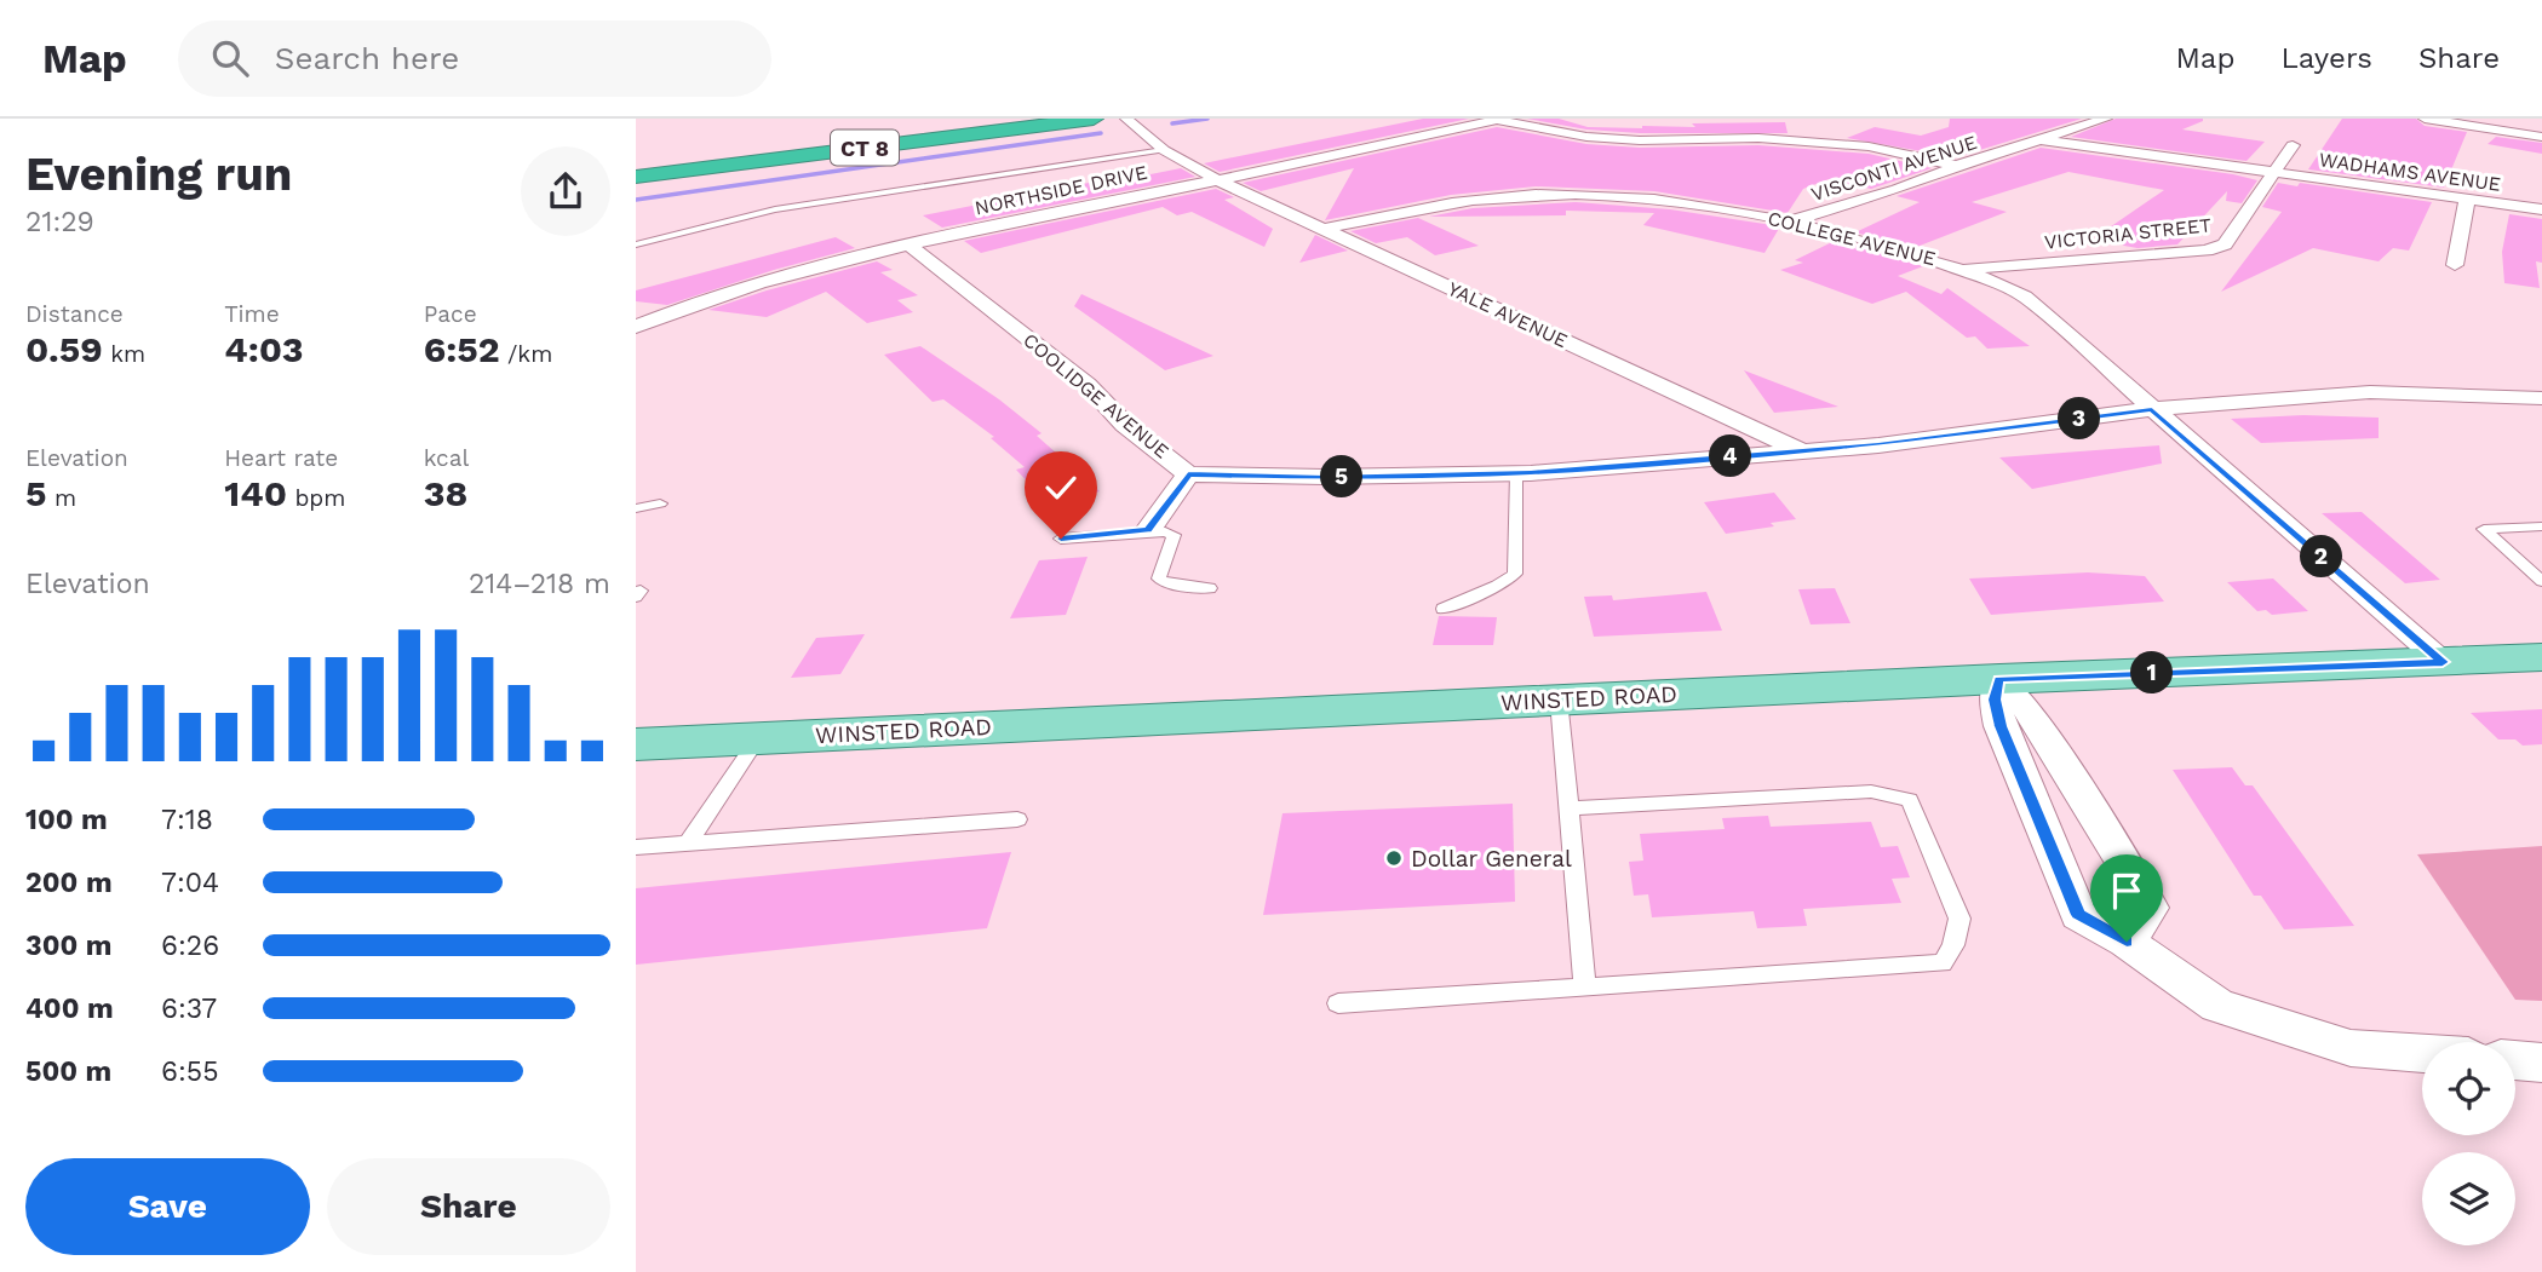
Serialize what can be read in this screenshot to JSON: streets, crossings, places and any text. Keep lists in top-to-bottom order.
{
  "streets": {
    "highway": ["CT 8"],
    "main road": ["WINSTED ROAD"],
    "street": [
      "VISCONTI AVENUE",
      "WADHAMS AVENUE",
      "NORTHSIDE DRIVE",
      "VICTORIA STREET",
      "COLLEGE AVENUE",
      "YALE AVENUE",
      "COOLIDGE AVENUE"
    ]
  },
  "crossings": [
    ["VISCONTI AVENUE", "WADHAMS AVENUE"],
    ["VISCONTI AVENUE", "COLLEGE AVENUE"],
    ["WADHAMS AVENUE", "VICTORIA STREET"],
    ["NORTHSIDE DRIVE", "YALE AVENUE"],
    ["NORTHSIDE DRIVE", "COOLIDGE AVENUE"],
    ["VICTORIA STREET", "COLLEGE AVENUE"],
    ["COLLEGE AVENUE", "YALE AVENUE"],
    ["COLLEGE AVENUE", "WINSTED ROAD"]
  ],
  "places": ["Dollar General"],
  "page": {
    "header": "Map",
    "search": "Search here",
    "nav": ["Map", "Layers", "Share"],
    "heading": ["Evening run", "21:29"],
    "stats": [
      ["Distance", "0.59 km"],
      ["Time", "4:03"],
      ["Pace", "6:52 /km"],
      ["Elevation", "5 m"],
      ["Heart rate", "140 bpm"],
      ["kcal", "38"]
    ],
    "pins": [
      "3",
      "4",
      "5",
      "2",
      "1"
    ],
    "chart": ["Elevation", "214–218 m"],
    "list": [
      {
        "name": "100 m",
        "note": "7:18"
      },
      {
        "name": "200 m",
        "note": "7:04"
      },
      {
        "name": "300 m",
        "note": "6:26"
      },
      {
        "name": "400 m",
        "note": "6:37"
      },
      {
        "name": "500 m",
        "note": "6:55"
      }
    ],
    "buttons": ["Save", "Share"]
  }
}
